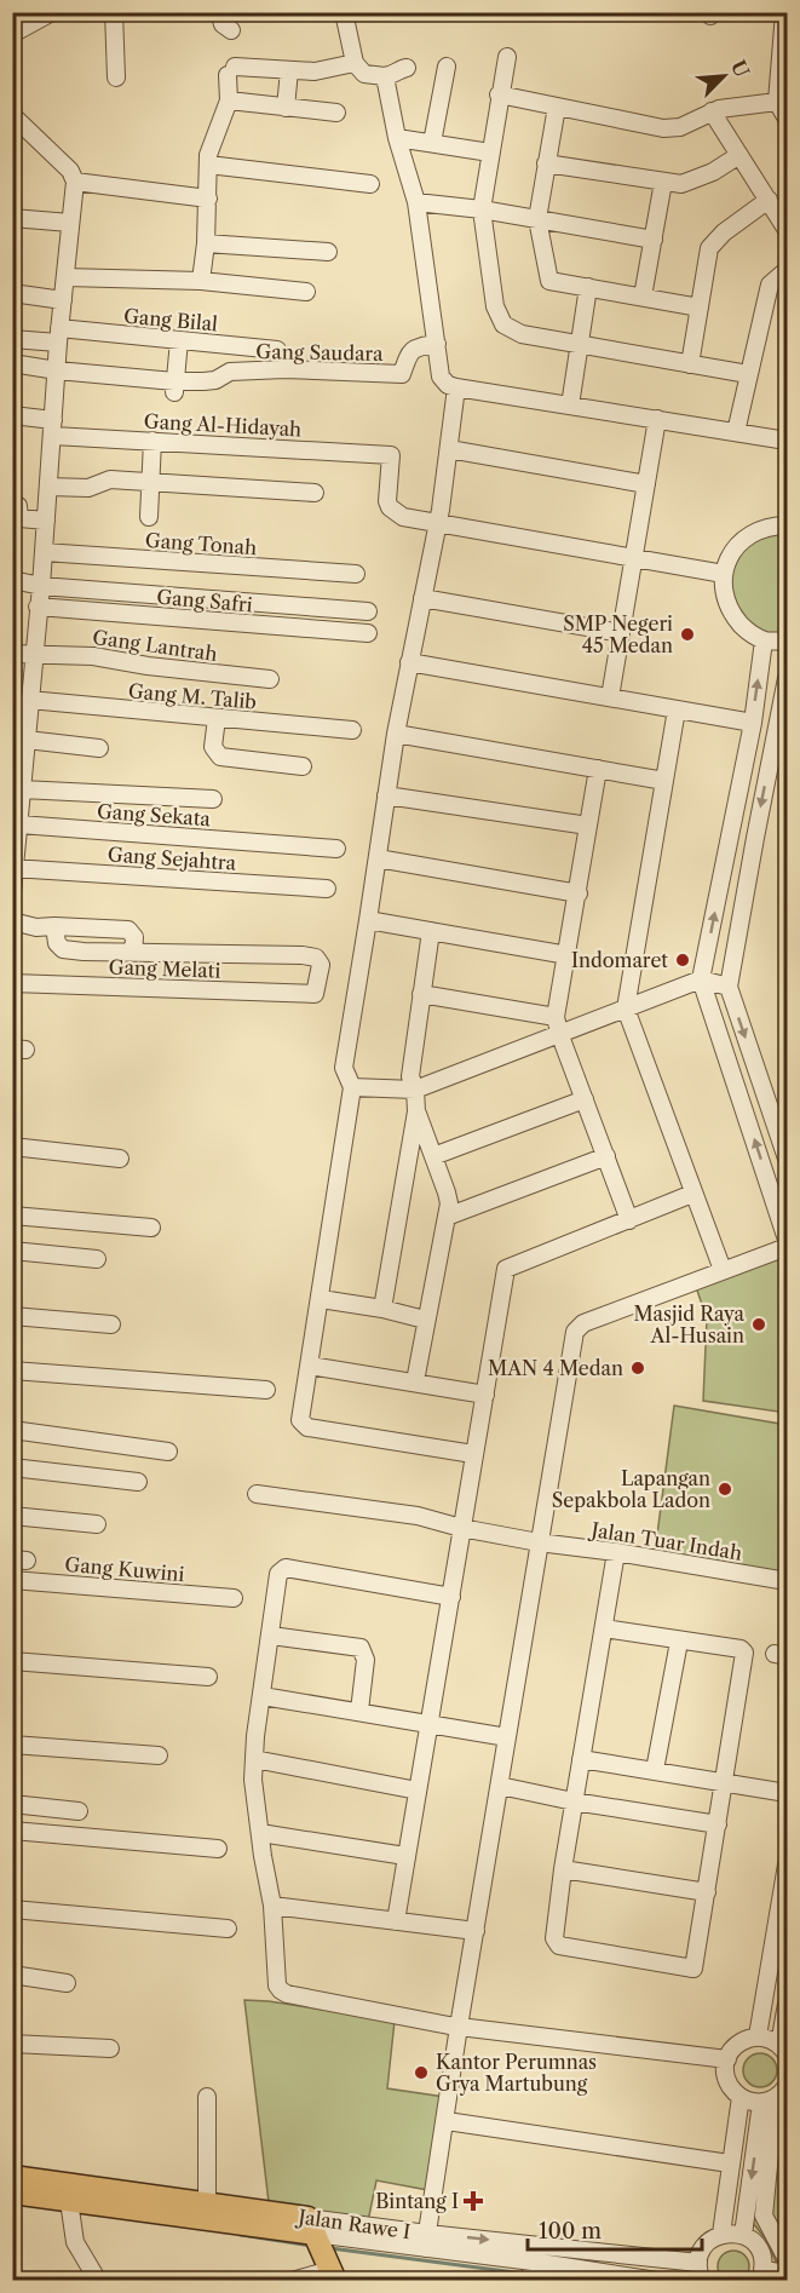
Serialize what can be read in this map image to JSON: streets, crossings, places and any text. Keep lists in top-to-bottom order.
{
  "streets": {
    "main road": ["Jalan Rawe I"],
    "street": [
      "Gang Bilal",
      "Gang Saudara",
      "Gang Al-Hidayah",
      "Gang Tonah",
      "Gang Safri",
      "Gang Lantrah",
      "Gang M. Talib",
      "Gang Sekata",
      "Gang Sejahtra",
      "Gang Melati",
      "Jalan Tuar Indah",
      "Gang Kuwini"
    ]
  },
  "places": {
    "other": [
      "SMP Negeri 45 Medan",
      "Indomaret",
      "Masjid Raya Al-Husain",
      "MAN 4 Medan",
      "Lapangan Sepakbola Ladon",
      "Kantor Perumnas Grya Martubung"
    ],
    "health": ["Bintang I"]
  },
  "scale_bar": "100 m",
  "north": "top right"
}
